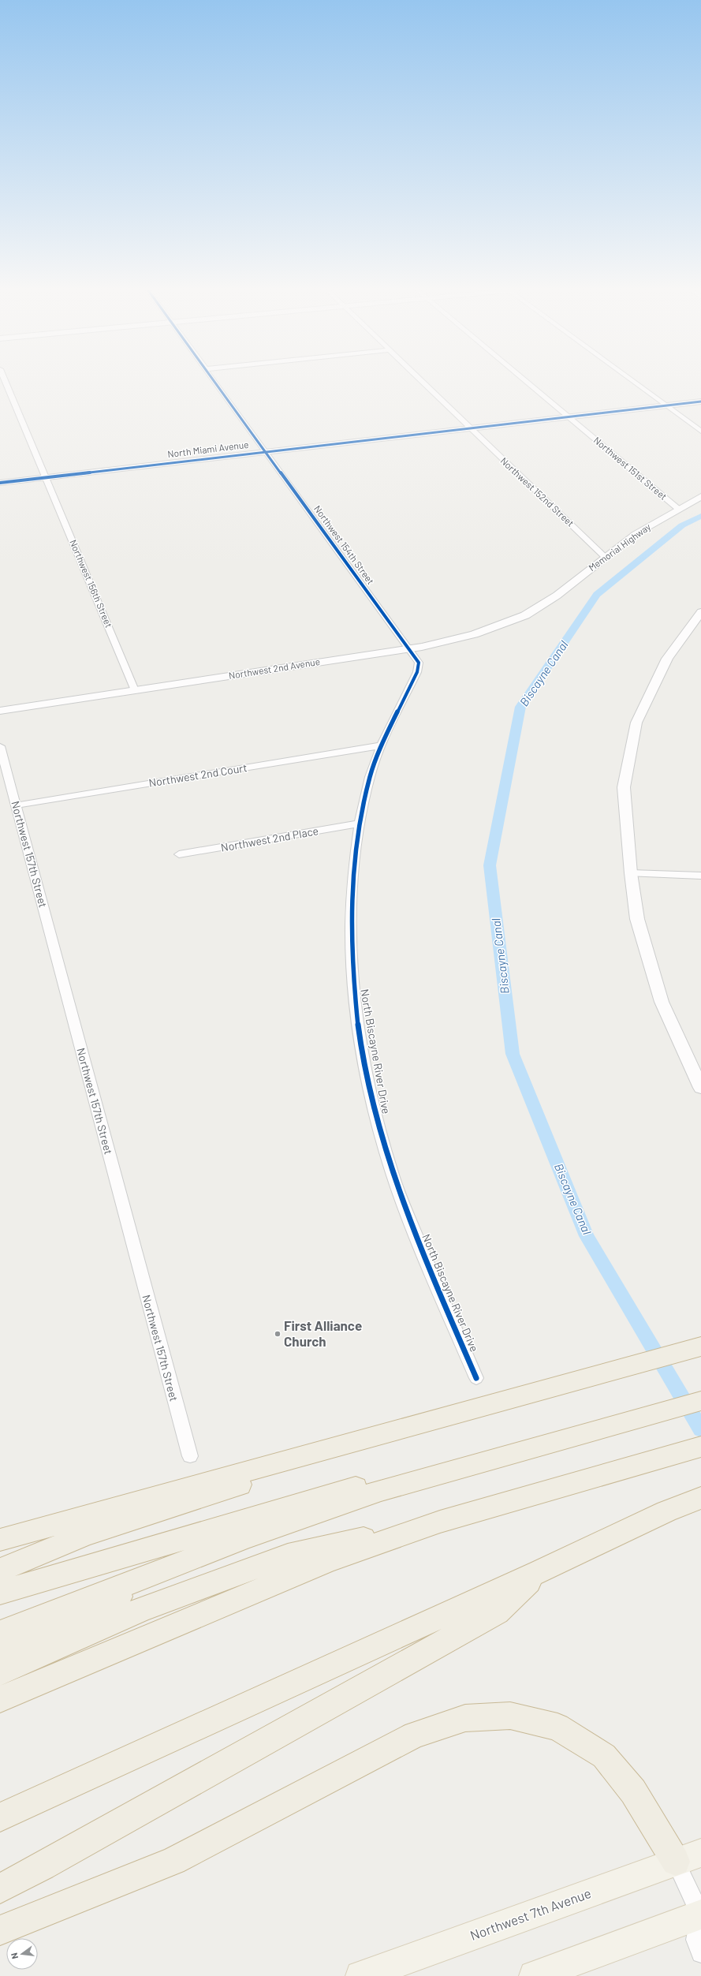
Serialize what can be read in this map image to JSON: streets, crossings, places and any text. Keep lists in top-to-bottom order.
{
  "streets": {
    "main road": ["Northwest 7th Avenue"],
    "street": [
      "North Miami Avenue",
      "Northwest 151st Street",
      "Northwest 152nd Street",
      "Northwest 154th Street",
      "Memorial Highway",
      "Northwest 156th Street",
      "Northwest 2nd Avenue",
      "Northwest 2nd Court",
      "Northwest 2nd Place",
      "Northwest 157th Street",
      "North Biscayne River Drive"
    ]
  },
  "crossings": [
    ["North Miami Avenue", "Northwest 151st Street"],
    ["North Miami Avenue", "Northwest 152nd Street"],
    ["North Miami Avenue", "Northwest 154th Street"],
    ["North Miami Avenue", "Northwest 156th Street"],
    ["Northwest 151st Street", "Memorial Highway"],
    ["Northwest 152nd Street", "Memorial Highway"],
    ["Northwest 154th Street", "Northwest 2nd Avenue"],
    ["Northwest 154th Street", "North Biscayne River Drive"],
    ["Memorial Highway", "Northwest 2nd Avenue"],
    ["Northwest 156th Street", "Northwest 2nd Avenue"],
    ["Northwest 2nd Avenue", "North Biscayne River Drive"],
    ["Northwest 2nd Court", "Northwest 157th Street"],
    ["Northwest 2nd Court", "North Biscayne River Drive"],
    ["Northwest 2nd Place", "North Biscayne River Drive"]
  ],
  "water": ["Biscayne Canal"],
  "places": ["First Alliance Church"],
  "north": "left"
}
